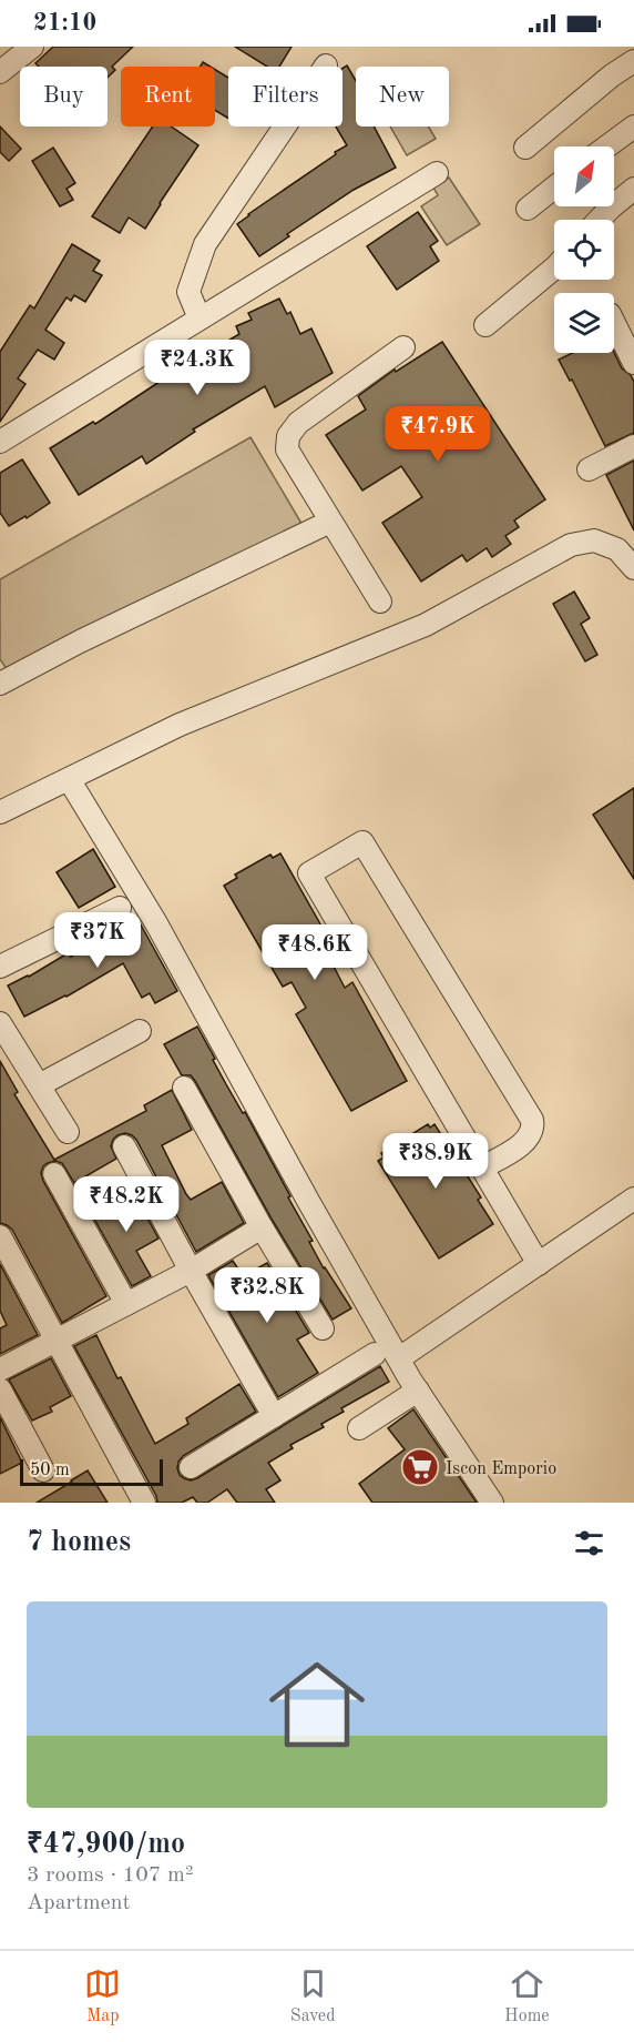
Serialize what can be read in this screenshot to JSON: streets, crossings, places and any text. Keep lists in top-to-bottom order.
{
  "places": {
    "supermarket": ["Iscon Emporio"]
  },
  "scale_bar": "50 m",
  "north": "top right",
  "page": {
    "status": "21:10",
    "chip": [
      "Buy",
      "Rent",
      "Filters",
      "New"
    ],
    "price": [
      "₹24.3K",
      "₹47.9K",
      "₹37K",
      "₹48.6K",
      "₹38.9K",
      "₹48.2K",
      "₹32.8K"
    ],
    "scale": "50 m",
    "heading": "7 homes",
    "list": [
      {
        "name": "₹47,900/mo",
        "note": "3 rooms · 107 m² · Apartment"
      }
    ],
    "tabs": ["Map", "Saved", "Home"]
  }
}
